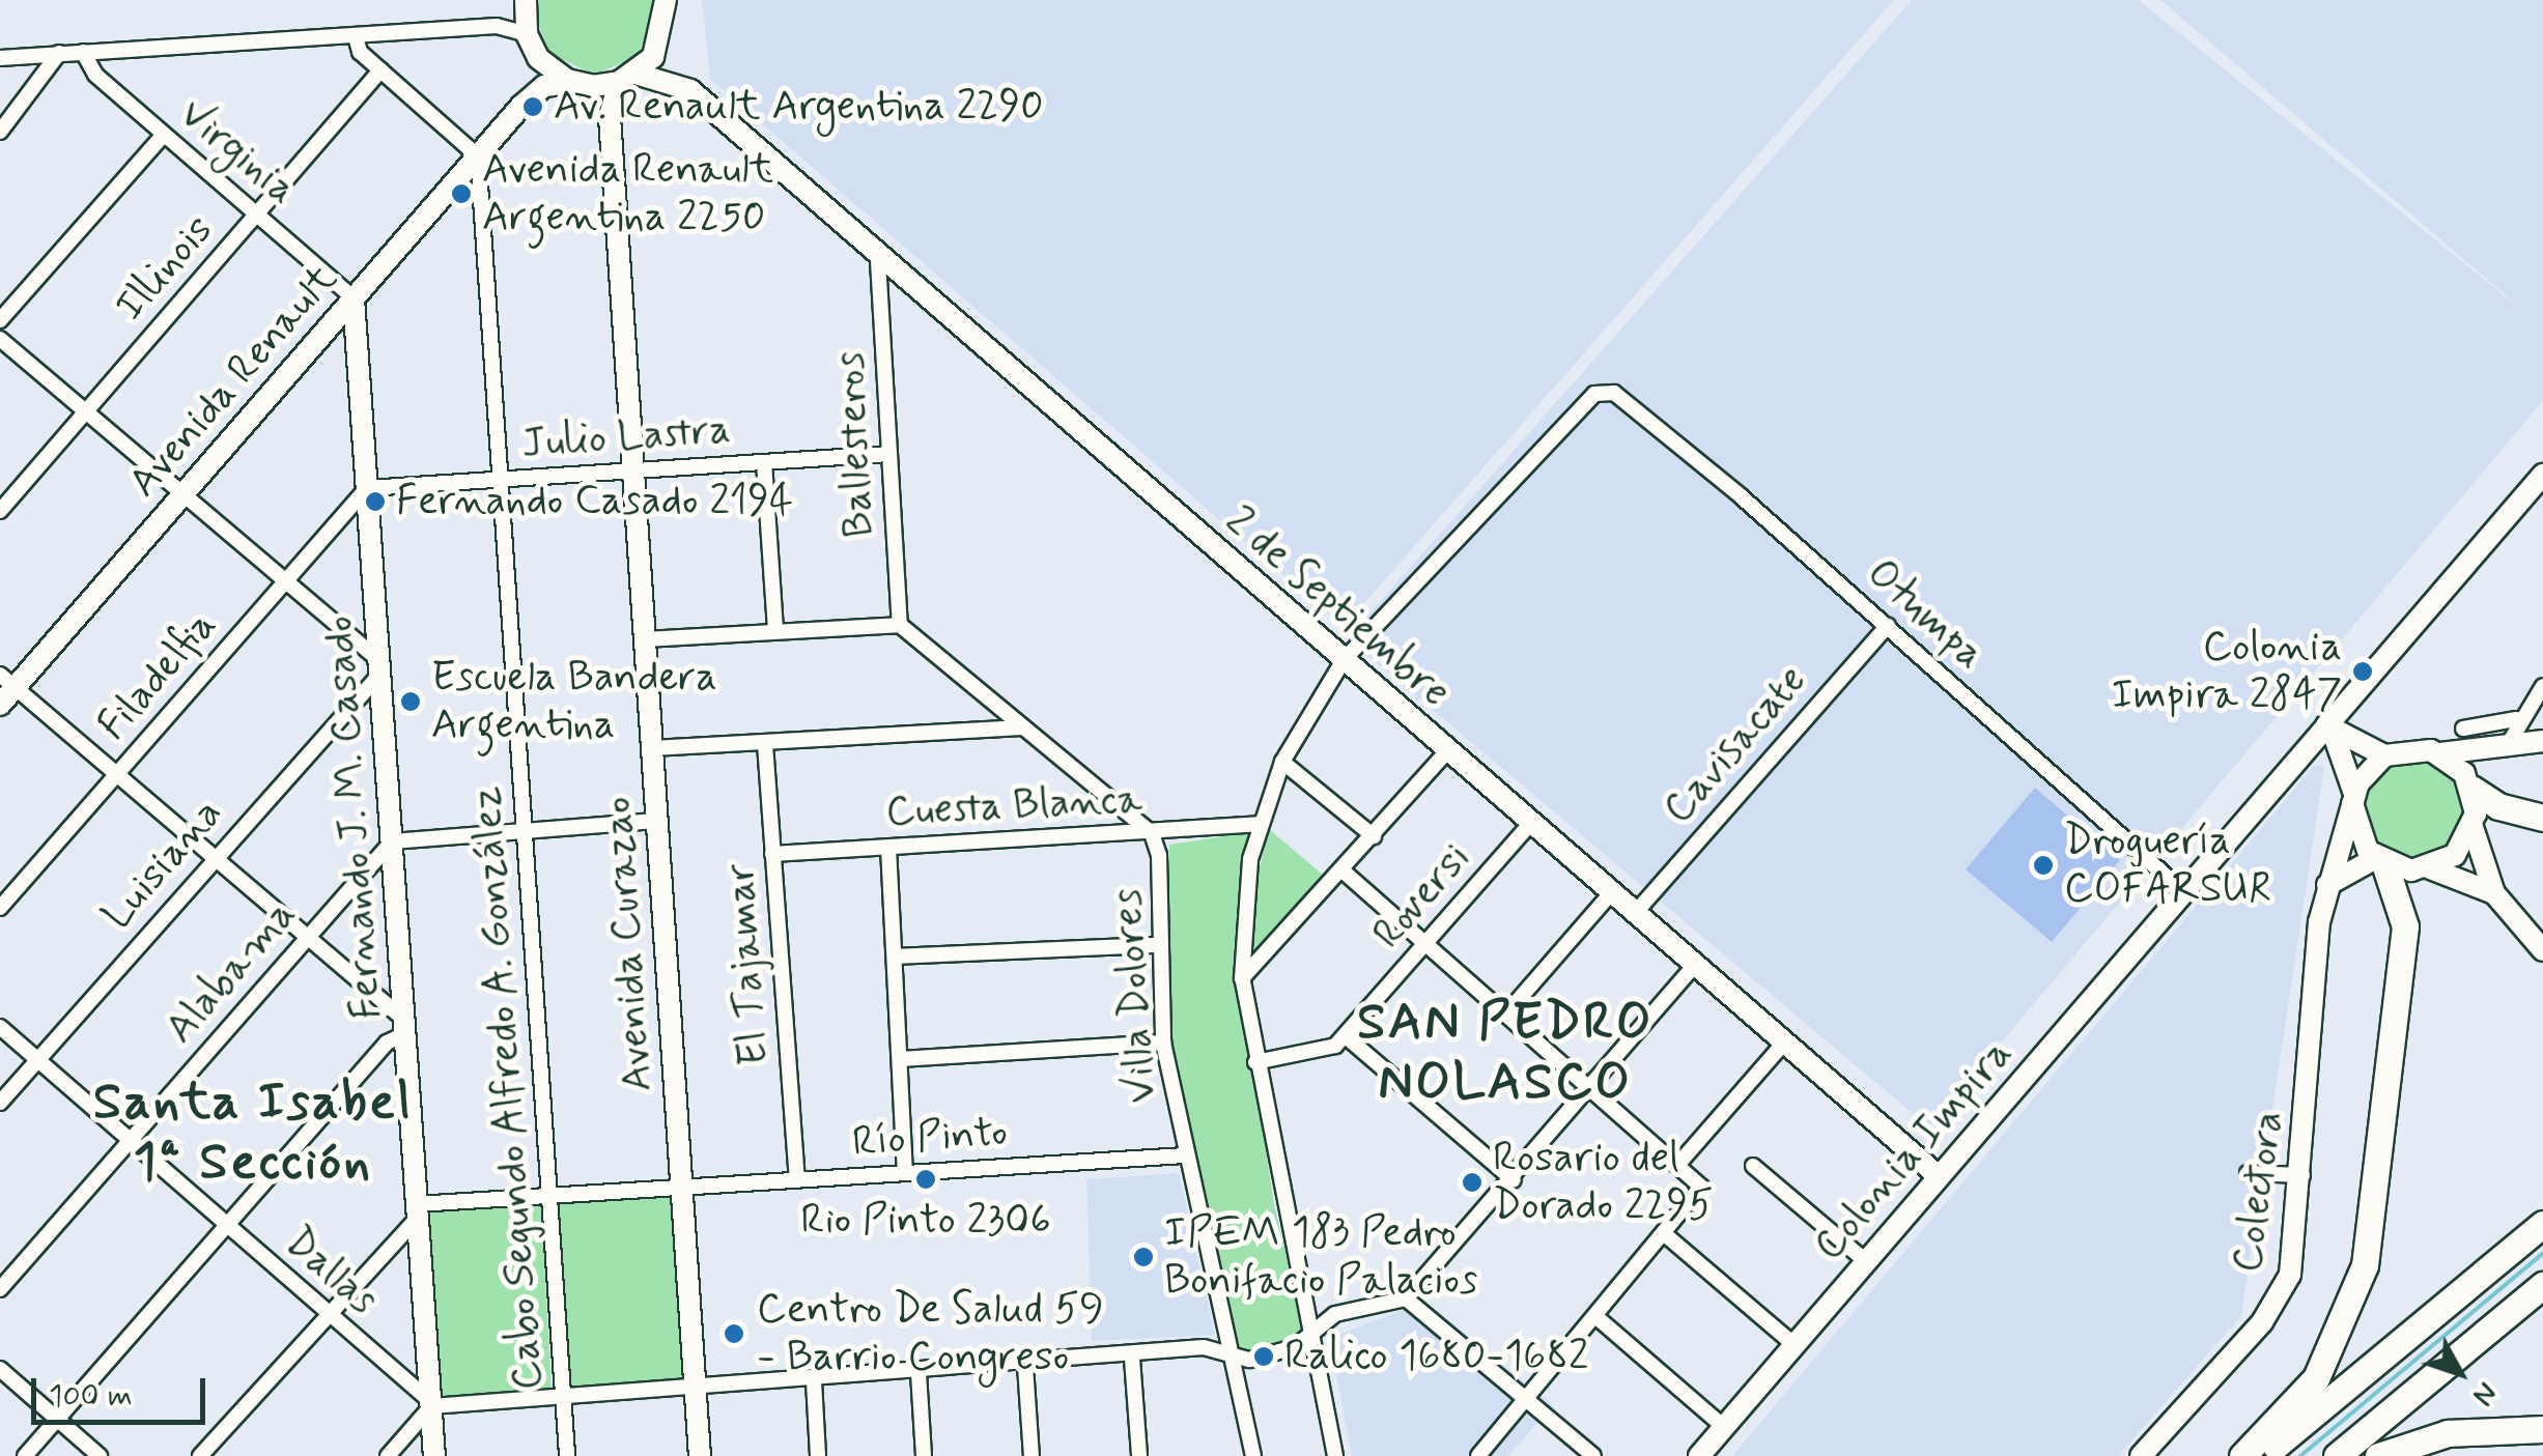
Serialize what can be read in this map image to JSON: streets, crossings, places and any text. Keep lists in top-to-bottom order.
{
  "streets": {
    "street": [
      "Virginia",
      "Illinois",
      "Avenida Renault",
      "Julio Lastra",
      "Ballesteros",
      "2 de Septiembre",
      "Otumpa",
      "Filadelfia",
      "Cavisacate",
      "Cuesta Blanca",
      "Fernando J. M. Casado",
      "Luisiana",
      "Roversi",
      "Avenida Curazao",
      "El Tajamar",
      "Alabama",
      "Villa Dolores",
      "Cabo Segundo Alfredo A. González",
      "Río Pinto",
      "Colonia Impira",
      "Colectora",
      "Dallas"
    ]
  },
  "crossings": [
    ["Virginia", "Illinois"],
    ["Virginia", "Avenida Renault"],
    ["Virginia", "Fernando J. M. Casado"],
    ["Avenida Renault", "2 de Septiembre"],
    ["Avenida Renault", "Fernando J. M. Casado"],
    ["Avenida Renault", "Avenida Curazao"],
    ["Avenida Renault", "Cabo Segundo Alfredo A. González"],
    ["Julio Lastra", "Ballesteros"],
    ["Julio Lastra", "Filadelfia"],
    ["Julio Lastra", "Fernando J. M. Casado"],
    ["Julio Lastra", "Avenida Curazao"],
    ["Julio Lastra", "Cabo Segundo Alfredo A. González"],
    ["Ballesteros", "2 de Septiembre"],
    ["2 de Septiembre", "Otumpa"],
    ["2 de Septiembre", "Cavisacate"],
    ["2 de Septiembre", "Roversi"],
    ["2 de Septiembre", "Avenida Curazao"],
    ["2 de Septiembre", "Colonia Impira"],
    ["Otumpa", "Cavisacate"],
    ["Otumpa", "Colonia Impira"],
    ["Filadelfia", "Fernando J. M. Casado"],
    ["Cuesta Blanca", "El Tajamar"],
    ["Cuesta Blanca", "Villa Dolores"],
    ["Fernando J. M. Casado", "Luisiana"],
    ["Fernando J. M. Casado", "Alabama"],
    ["Fernando J. M. Casado", "Río Pinto"],
    ["Fernando J. M. Casado", "Dallas"],
    ["Luisiana", "Dallas"],
    ["Avenida Curazao", "Río Pinto"],
    ["El Tajamar", "Río Pinto"],
    ["Alabama", "Dallas"],
    ["Villa Dolores", "Río Pinto"],
    ["Cabo Segundo Alfredo A. González", "Río Pinto"]
  ],
  "districts": ["SAN PEDRO NOLASCO", "Santa Isabel 1ª Sección"],
  "places": [
    "Av. Renault Argentina 2290",
    "Avenida Renault Argentina 2250",
    "Fernando Casado 2194",
    "Colonia Impira 2847",
    "Escuela Bandera Argentina",
    "Droguería COFARSUR",
    "Rio Pinto 2306",
    "Rosario del Dorado 2295",
    "IPEM 183 Pedro Bonifacio Palacios",
    "Centro De Salud 59 - Barrio Congreso",
    "Ralico 1680-1682"
  ],
  "scale_bar": "100 m",
  "north": "bottom right"
}
